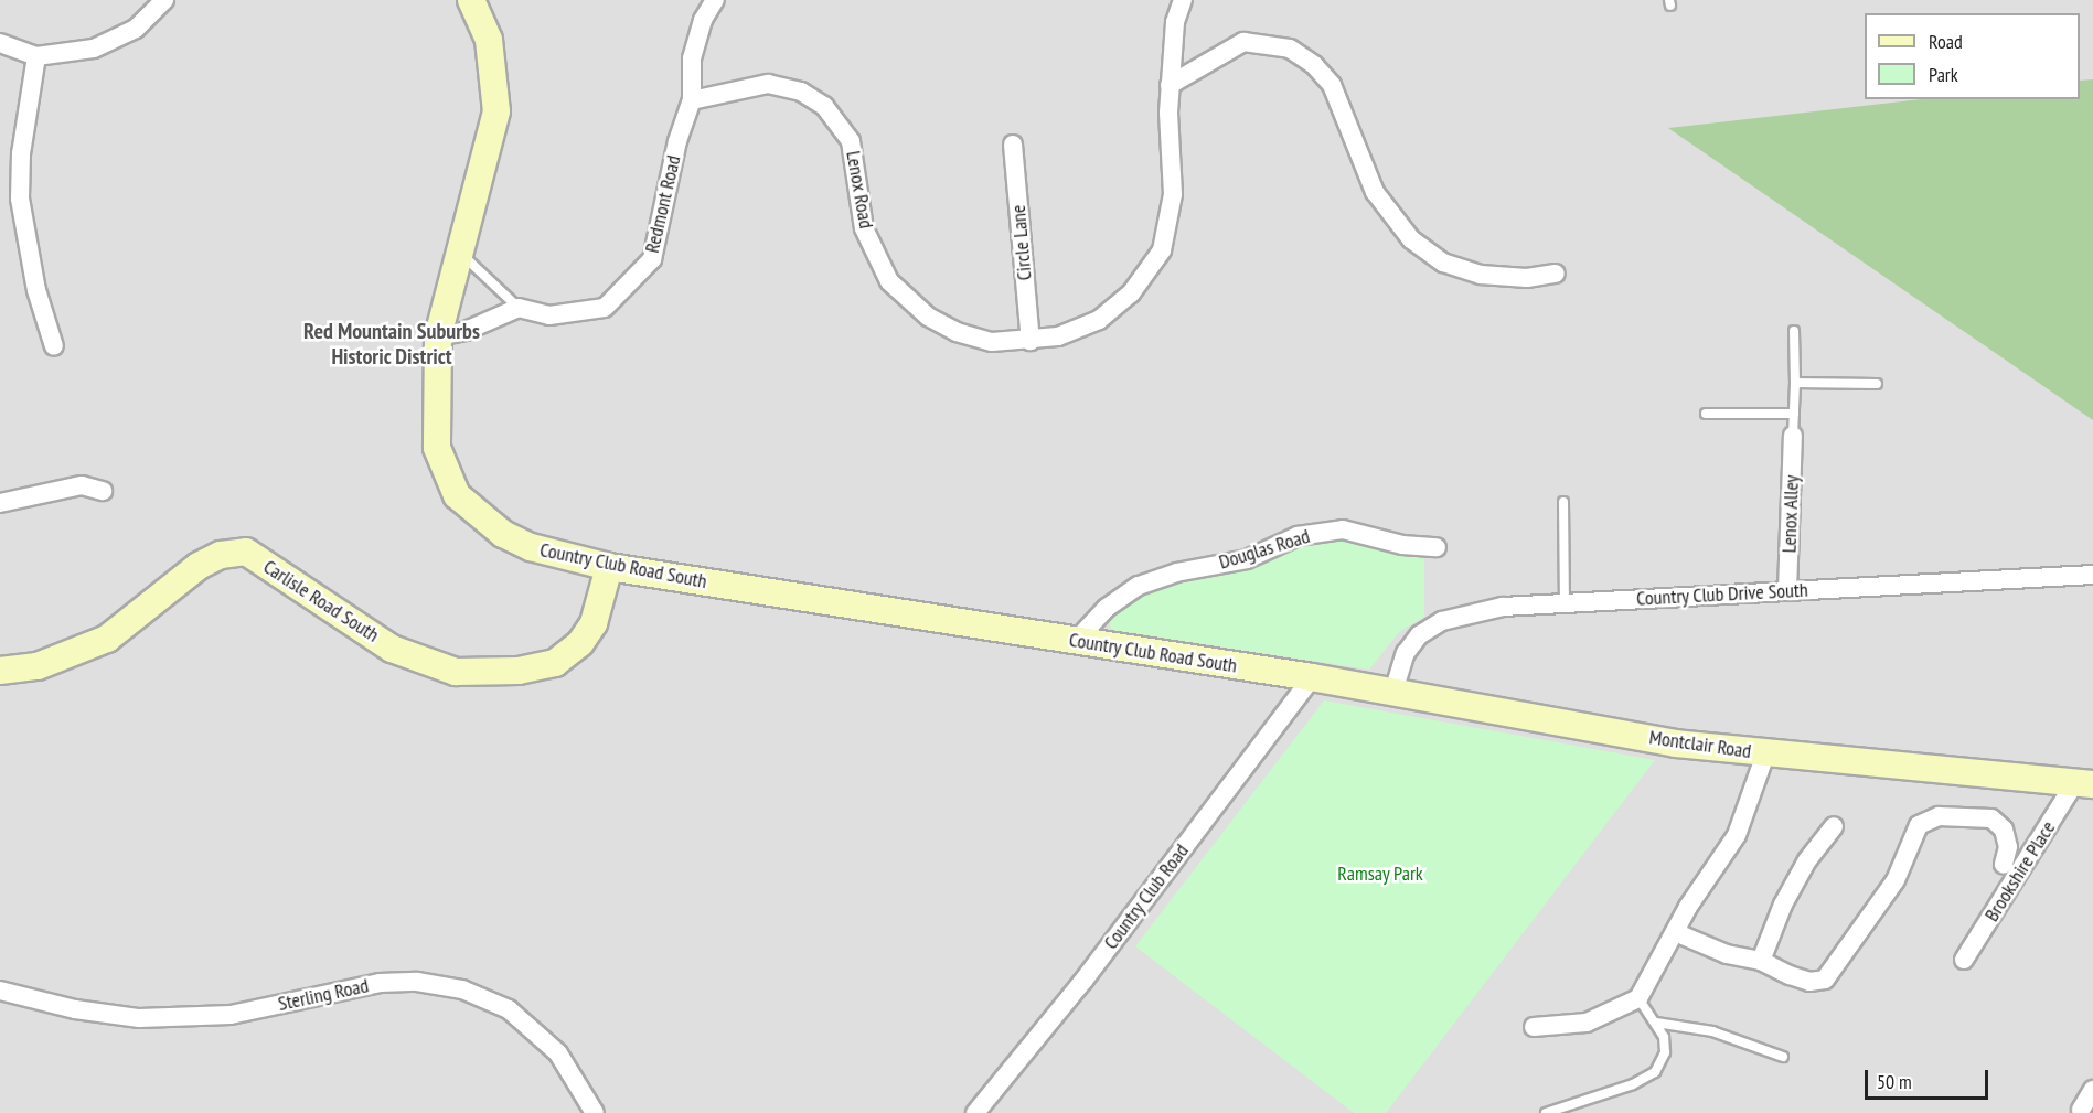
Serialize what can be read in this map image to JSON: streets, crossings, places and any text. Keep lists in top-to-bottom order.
{
  "streets": {
    "main road": ["Country Club Road South", "Carlisle Road South", "Montclair Road"],
    "street": [
      "Lenox Road",
      "Redmont Road",
      "Circle Lane",
      "Lenox Alley",
      "Douglas Road",
      "Country Club Drive South",
      "Brookshire Place",
      "Country Club Road",
      "Sterling Road"
    ]
  },
  "crossings": [
    ["Lenox Road", "Redmont Road"],
    ["Lenox Road", "Circle Lane"],
    ["Lenox Alley", "Country Club Drive South"],
    ["Douglas Road", "Country Club Road South"],
    ["Country Club Road South", "Carlisle Road South"],
    ["Country Club Road South", "Montclair Road"],
    ["Country Club Road South", "Country Club Road"],
    ["Country Club Drive South", "Montclair Road"],
    ["Montclair Road", "Brookshire Place"],
    ["Montclair Road", "Country Club Road"]
  ],
  "districts": ["Red Mountain Suburbs Historic District"],
  "parks": ["Ramsay Park"],
  "legend": ["Road", "Park"],
  "scale_bar": "50 m"
}
